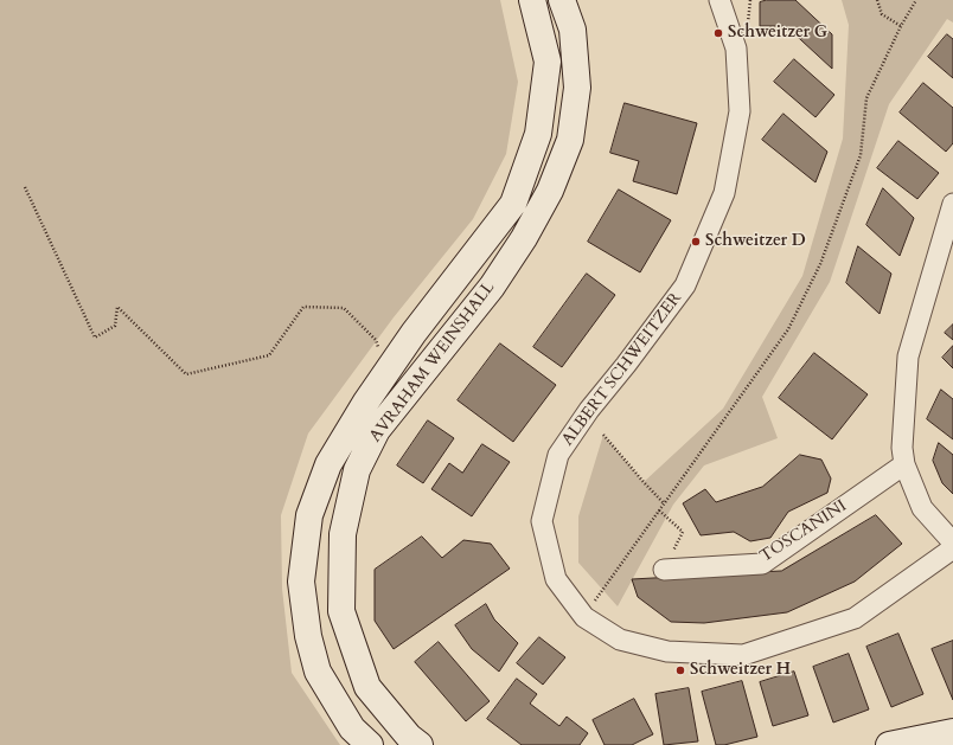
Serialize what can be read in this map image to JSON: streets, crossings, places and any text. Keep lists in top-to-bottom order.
{
  "streets": {
    "main road": ["AVRAHAM WEINSHALL"],
    "street": ["ALBERT SCHWEITZER", "TOSCANINI"]
  },
  "places": ["Schweitzer G", "Schweitzer D", "Schweitzer H"]
}
